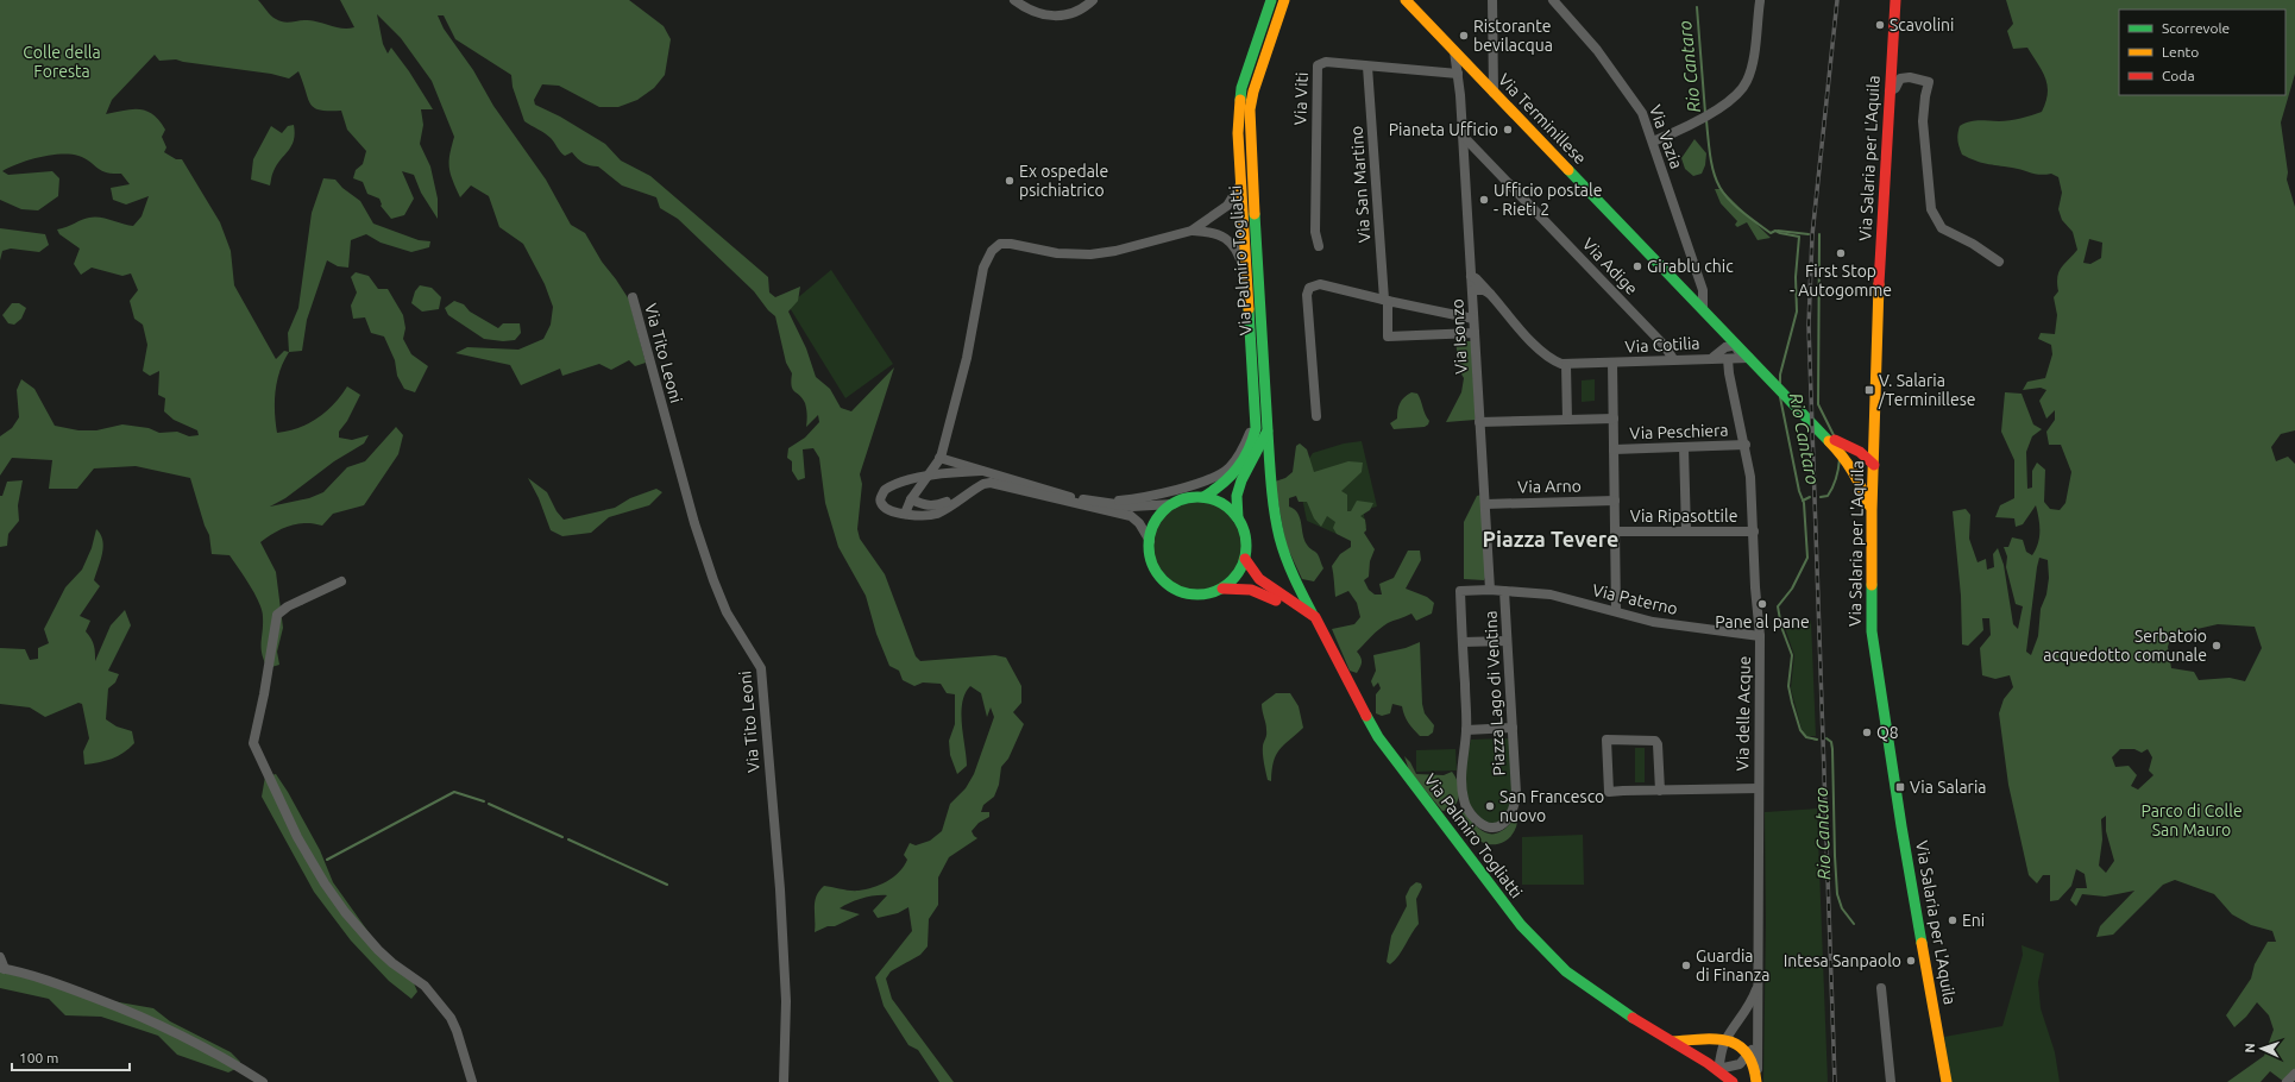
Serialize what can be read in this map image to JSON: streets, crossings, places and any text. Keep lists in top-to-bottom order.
{
  "streets": {
    "street": [
      "Via Viti",
      "Via Terminillese",
      "Via Vazia",
      "Via Salaria per L'Aquila",
      "Via San Martino",
      "Via Palmiro Togliatti",
      "Via Adige",
      "Via Isonzo",
      "Via Cotilia",
      "Via Tito Leoni",
      "Via Peschiera",
      "Via Arno",
      "Via Ripasottile",
      "Via Paterno",
      "Piazza Lago di Ventina",
      "Via delle Acque"
    ]
  },
  "crossings": [
    ["Via Viti", "Via San Martino"],
    ["Via Viti", "Via Isonzo"],
    ["Via Terminillese", "Via Vazia"],
    ["Via Terminillese", "Via Salaria per L'Aquila"],
    ["Via Terminillese", "Via Isonzo"],
    ["Via Terminillese", "Via delle Acque"],
    ["Via San Martino", "Via Isonzo"],
    ["Via Adige", "Via Isonzo"],
    ["Via Adige", "Via Cotilia"],
    ["Via Isonzo", "Via Arno"],
    ["Via Isonzo", "Piazza Lago di Ventina"],
    ["Via Peschiera", "Via delle Acque"],
    ["Via Ripasottile", "Via delle Acque"],
    ["Via Paterno", "Piazza Lago di Ventina"],
    ["Via Paterno", "Via delle Acque"]
  ],
  "districts": ["Piazza Tevere"],
  "water": ["Rio Cantaro"],
  "parks": ["Colle della Foresta", "Parco di Colle San Mauro"],
  "places": {
    "other": [
      "Scavolini",
      "Ristorante bevilacqua",
      "Pianeta Ufficio",
      "Ex ospedale psichiatrico",
      "Ufficio postale - Rieti 2",
      "First Stop - Autogomme",
      "Girablu chic",
      "Pane al pane",
      "Serbatoio acquedotto comunale",
      "Q8",
      "San Francesco nuovo",
      "Eni",
      "Intesa Sanpaolo",
      "Guardia di Finanza"
    ],
    "transit": ["V. Salaria /Terminillese", "Via Salaria"]
  },
  "legend": ["Scorrevole", "Lento", "Coda"],
  "scale_bar": "100 m",
  "north": "left"
}
